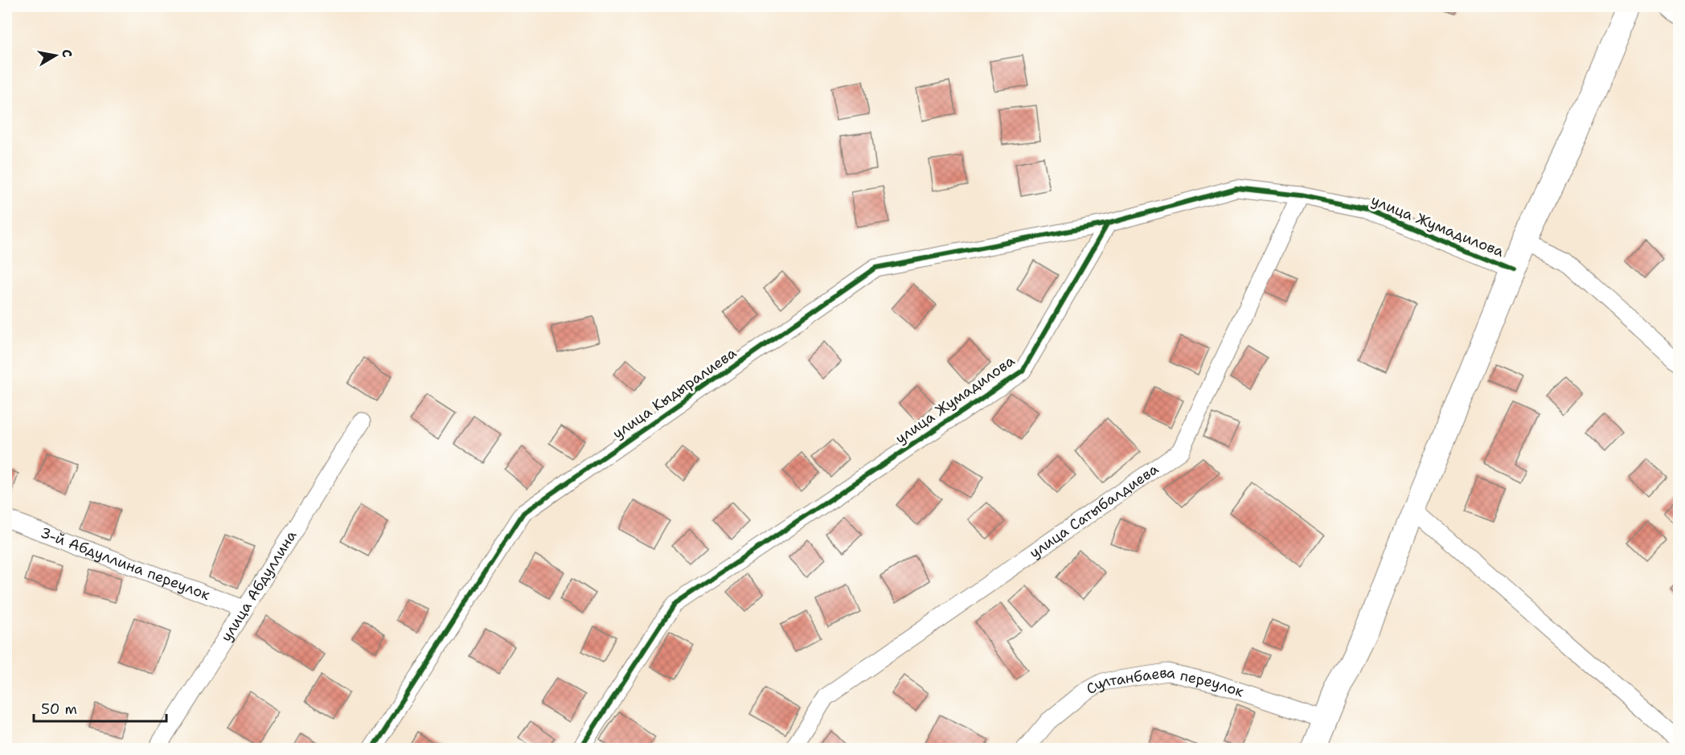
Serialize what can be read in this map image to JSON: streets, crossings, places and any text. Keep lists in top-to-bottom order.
{
  "streets": {
    "street": [
      "улица Жумадилова",
      "улица Кыдыралиева",
      "улица Сатыбалдиева",
      "3-й Абдуллина переулок",
      "улица Абдуллина",
      "Султанбаева переулок"
    ]
  },
  "crossings": [
    ["улица Жумадилова", "улица Кыдыралиева"],
    ["улица Жумадилова", "улица Сатыбалдиева"],
    ["3-й Абдуллина переулок", "улица Абдуллина"]
  ],
  "scale_bar": "50 m",
  "north": "right"
}
